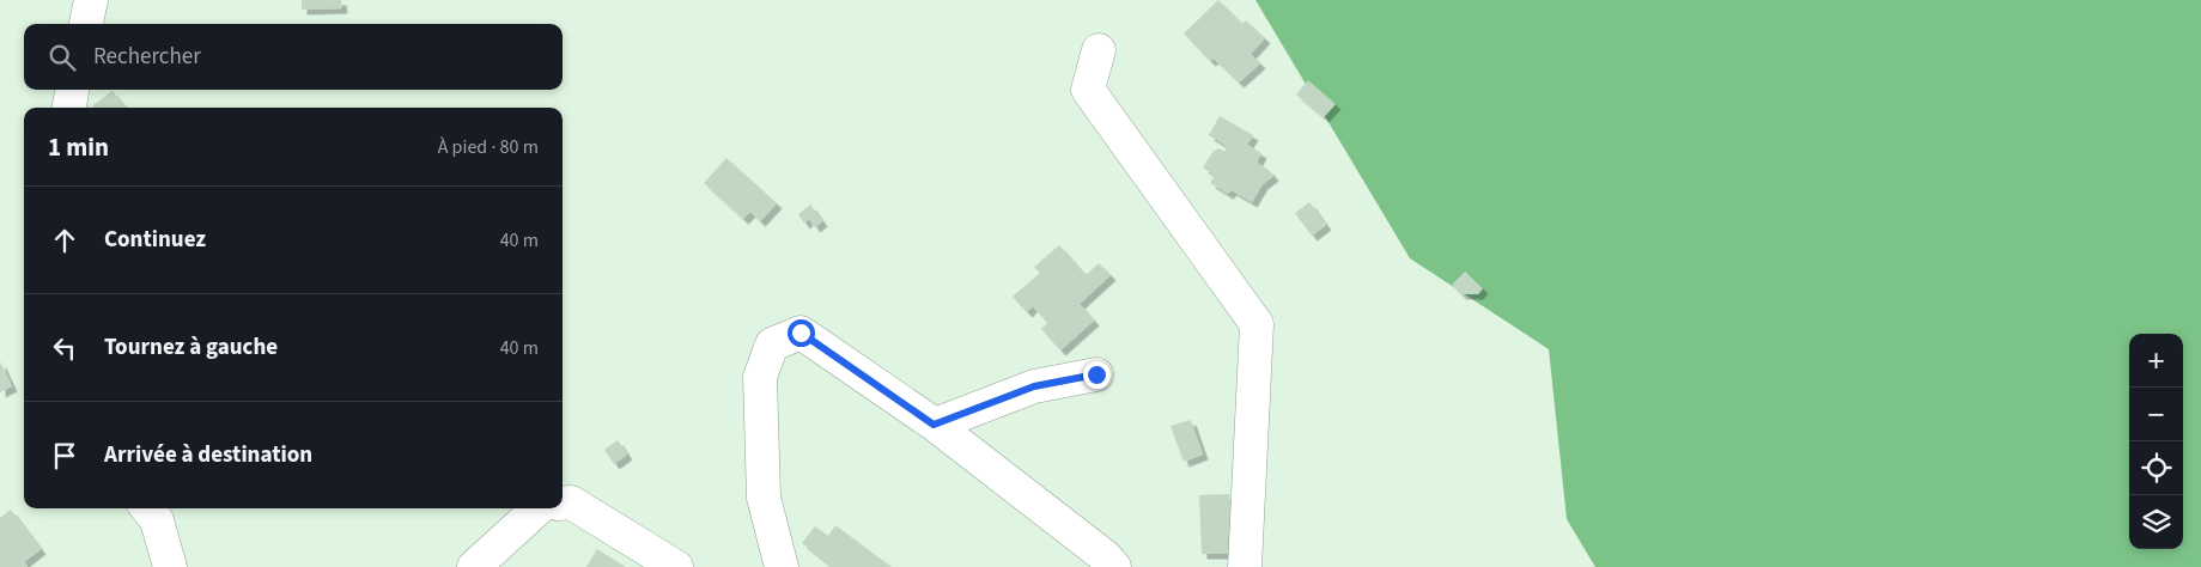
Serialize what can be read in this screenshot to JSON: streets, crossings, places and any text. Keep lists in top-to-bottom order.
{
  "page": {
    "search": "Rechercher",
    "heading": ["1 min", "À pied · 80 m"],
    "list": [
      ["Continuez", "40 m"],
      ["Tournez à gauche", "40 m"],
      "Arrivée à destination"
    ],
    "map_buttons": ["+", "−"]
  }
}
